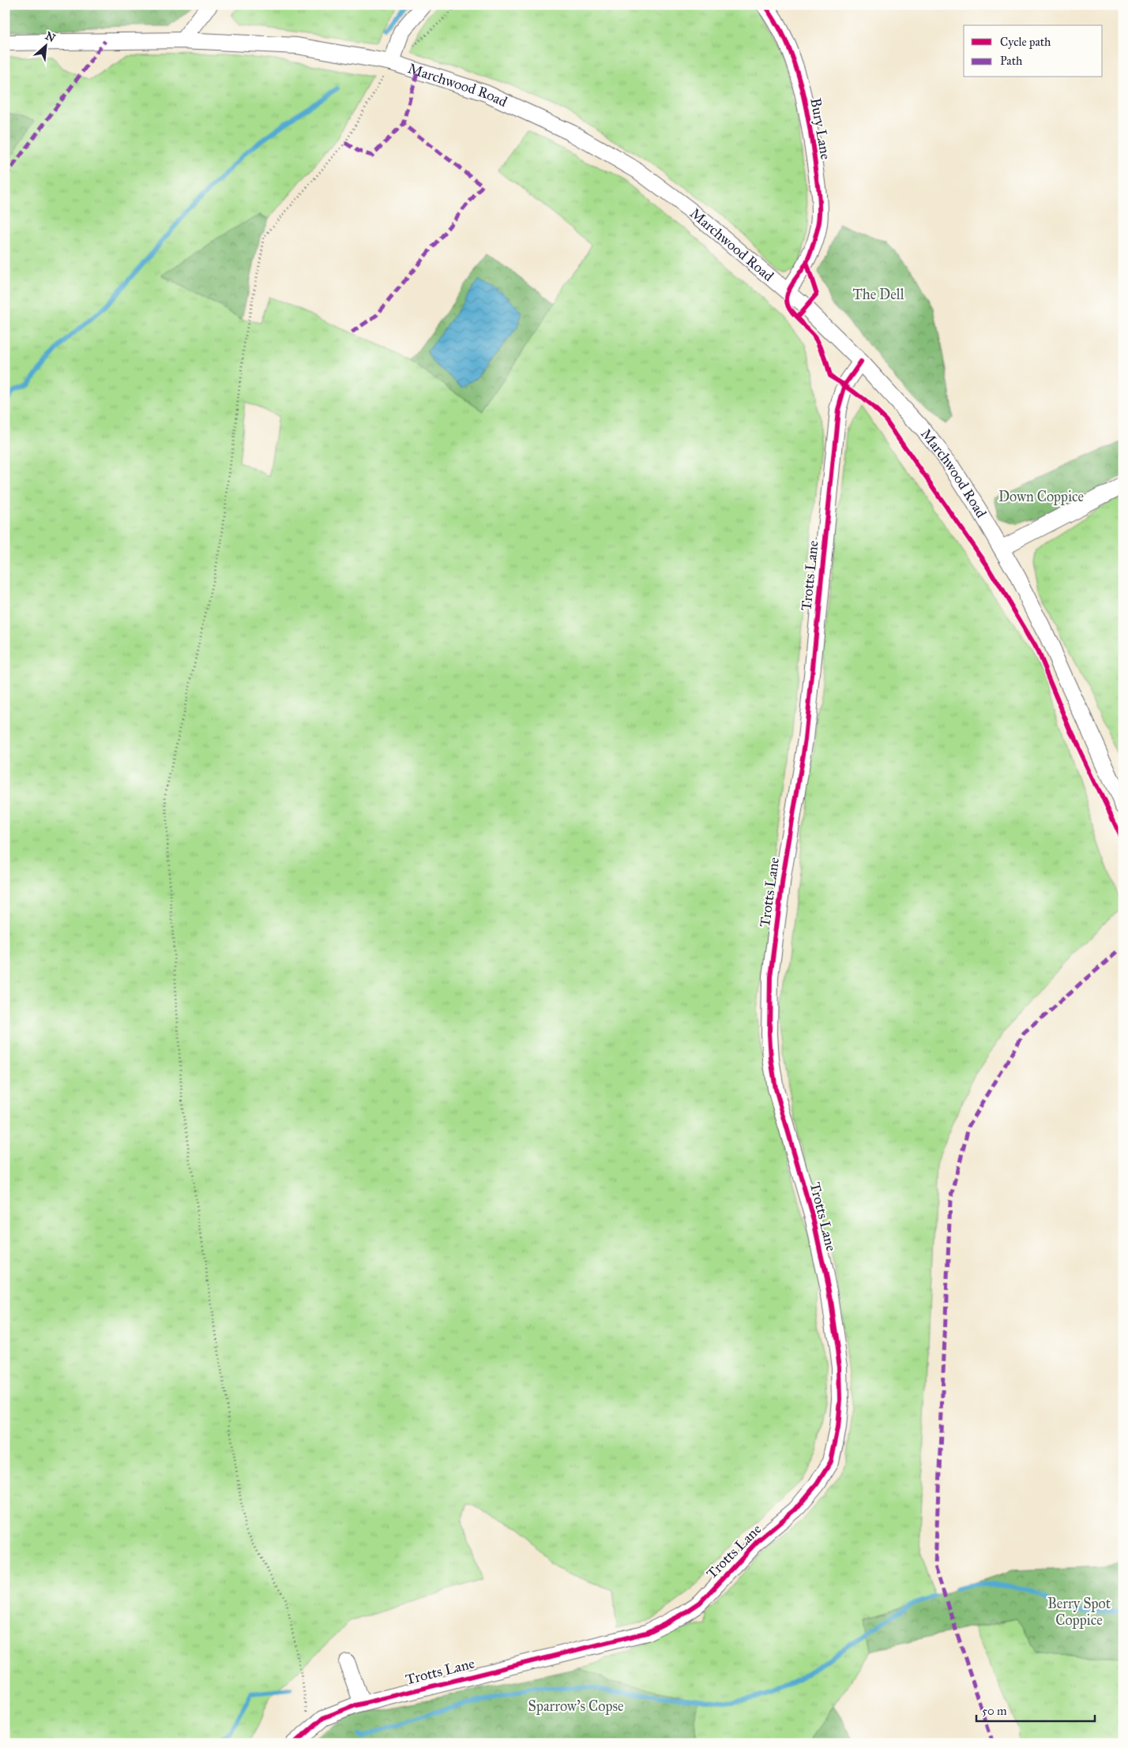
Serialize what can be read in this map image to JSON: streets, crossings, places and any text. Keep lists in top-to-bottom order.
{
  "streets": {
    "street": ["Marchwood Road", "Bury Lane", "Trotts Lane"]
  },
  "crossings": [
    ["Marchwood Road", "Bury Lane"],
    ["Marchwood Road", "Trotts Lane"]
  ],
  "parks": [
    "The Dell",
    "Down Coppice",
    "Berry Spot Coppice",
    "Sparrow's Copse"
  ],
  "legend": ["Cycle path", "Path"],
  "scale_bar": "50 m",
  "north": "top right"
}
